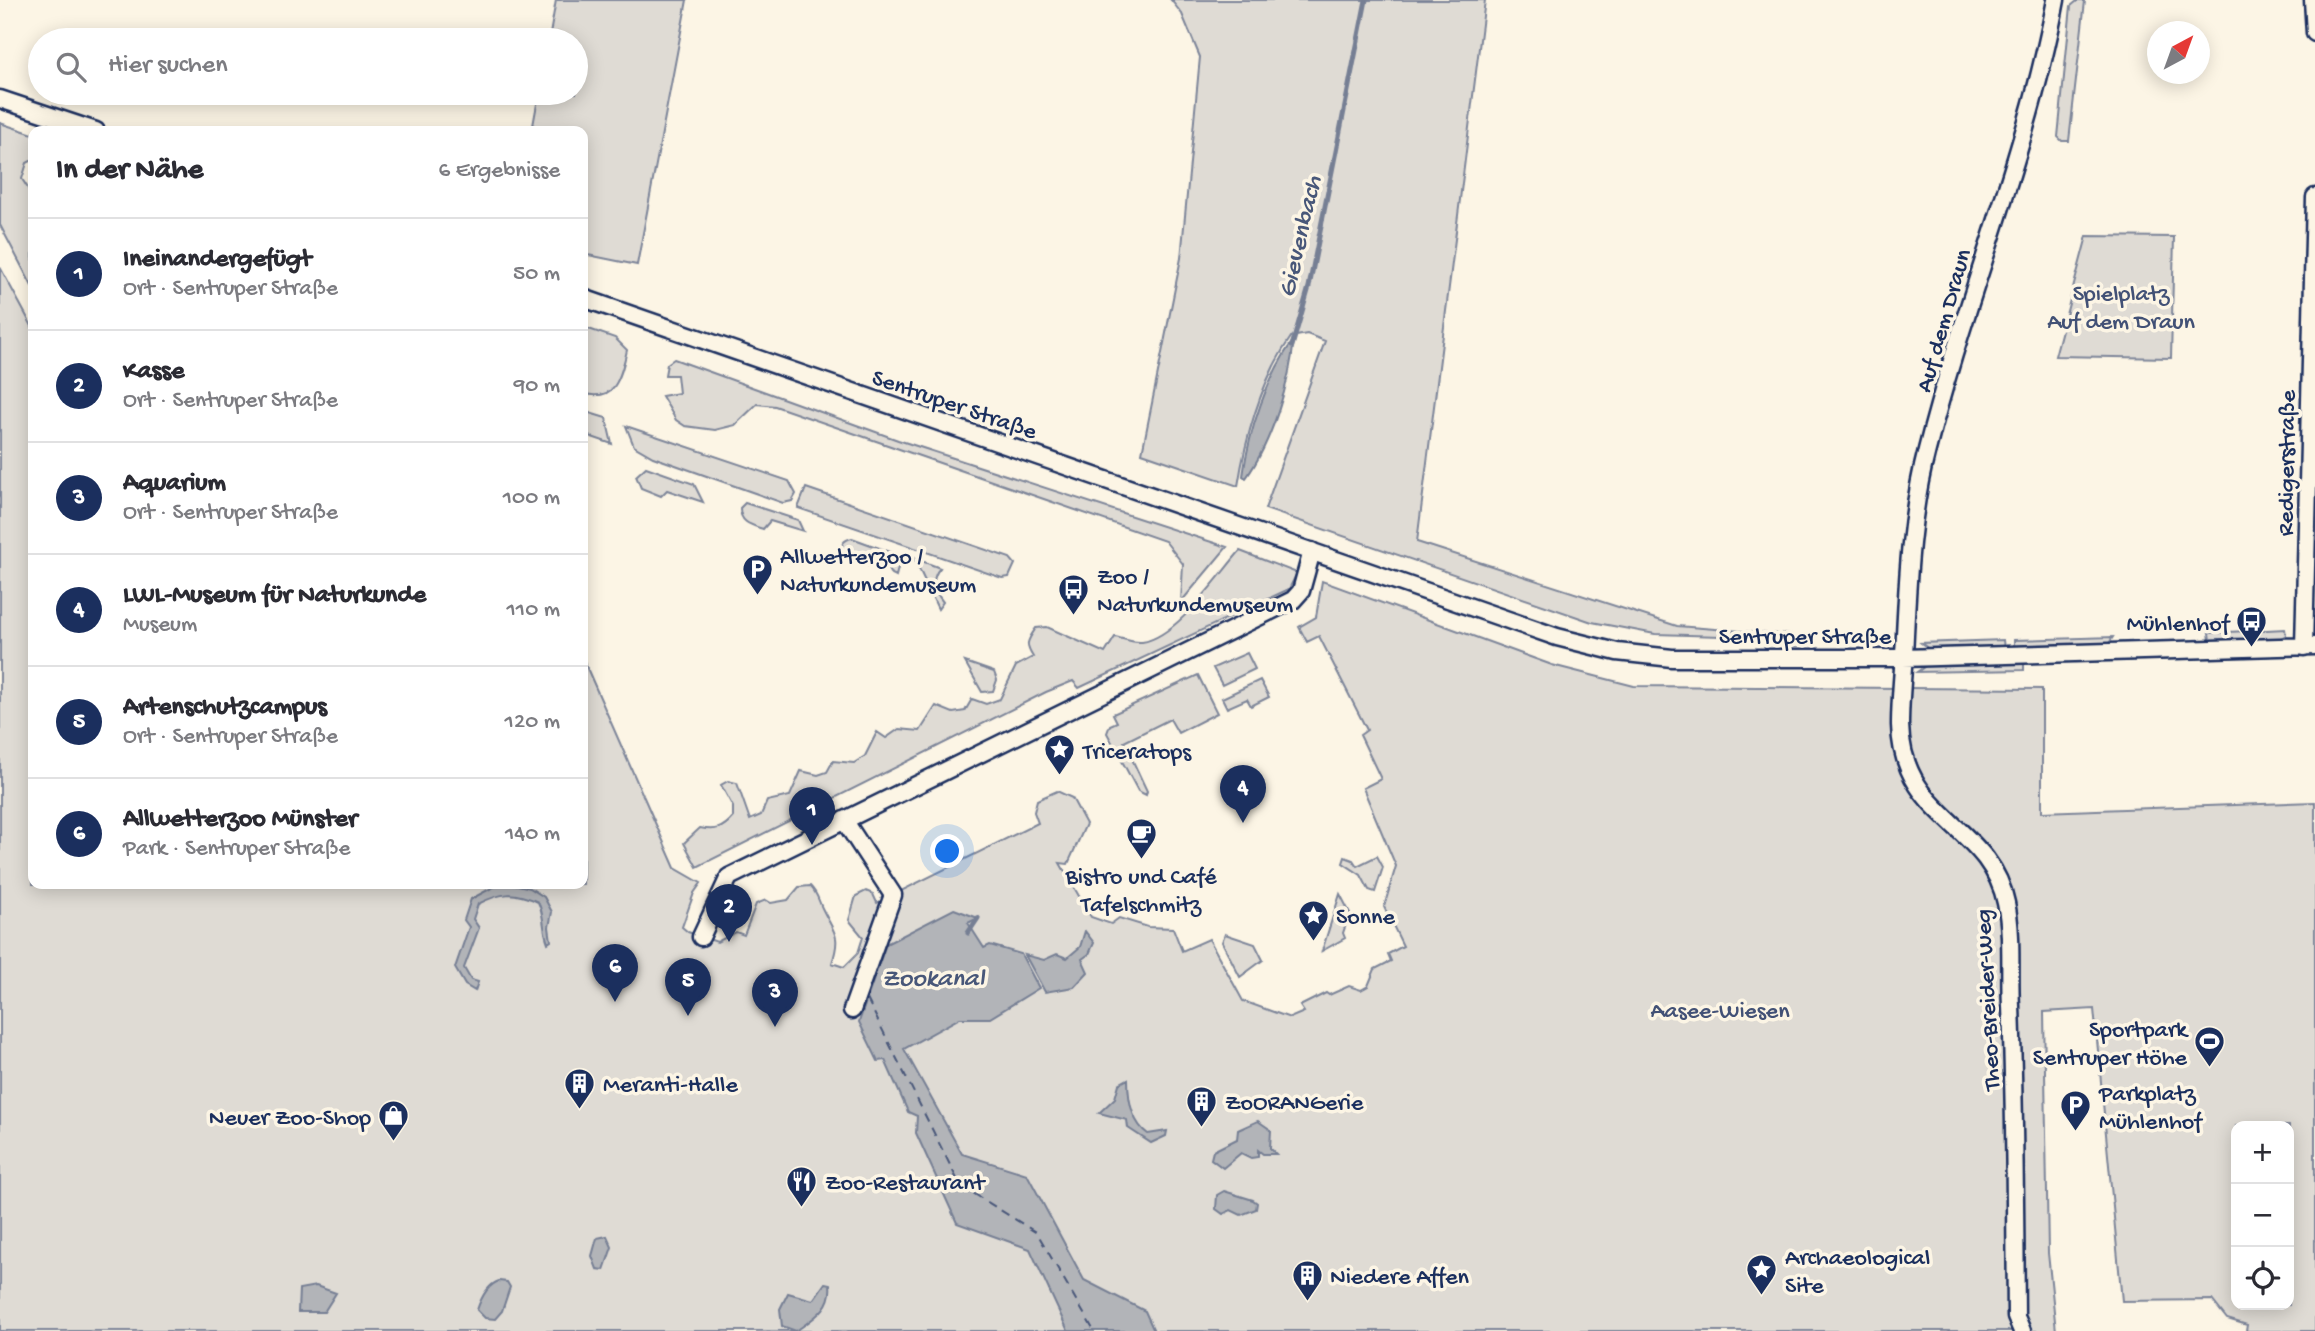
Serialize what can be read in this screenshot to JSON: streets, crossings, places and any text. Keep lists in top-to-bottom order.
{
  "streets": {
    "street": [
      "Auf dem Draun",
      "Sentruper Straße",
      "Redigerstraße",
      "Theo-Breider-Weg"
    ]
  },
  "crossings": [
    ["Auf dem Draun", "Sentruper Straße"],
    ["Auf dem Draun", "Theo-Breider-Weg"],
    ["Sentruper Straße", "Redigerstraße"],
    ["Sentruper Straße", "Theo-Breider-Weg"]
  ],
  "water": ["Gievenbach", "Zookanal"],
  "parks": ["Spielplatz Auf dem Draun", "Aasee-Wiesen"],
  "places": {
    "parking": ["Allwetterzoo / Naturkundemuseum", "Parkplatz Mühlenhof"],
    "bus stop": ["Zoo / Naturkundemuseum", "Mühlenhof"],
    "place": ["Triceratops", "Sonne", "Archaeological Site"],
    "cafe": ["Bistro und Café Tafelschmitz"],
    "sports": ["Sportpark Sentruper Höhe"],
    "building": ["Meranti-Halle", "ZoORANGerie", "Niedere Affen"],
    "shop": ["Neuer Zoo-Shop"],
    "restaurant": ["Zoo-Restaurant"]
  },
  "north": "top right",
  "page": {
    "search": "Hier suchen",
    "heading": ["In der Nähe", "6 Ergebnisse"],
    "list": [
      {
        "mark": "1",
        "name": "Ineinandergefügt",
        "note": "Ort · Sentruper Straße",
        "value": "50 m"
      },
      {
        "mark": "2",
        "name": "Kasse",
        "note": "Ort · Sentruper Straße",
        "value": "90 m"
      },
      {
        "mark": "3",
        "name": "Aquarium",
        "note": "Ort · Sentruper Straße",
        "value": "100 m"
      },
      {
        "mark": "4",
        "name": "LWL-Museum für Naturkunde",
        "note": "Museum",
        "value": "110 m"
      },
      {
        "mark": "5",
        "name": "Artenschutzcampus",
        "note": "Ort · Sentruper Straße",
        "value": "120 m"
      },
      {
        "mark": "6",
        "name": "Allwetterzoo Münster",
        "note": "Park · Sentruper Straße",
        "value": "140 m"
      }
    ],
    "pins": [
      "4",
      "1",
      "2",
      "6",
      "5",
      "3"
    ],
    "map_buttons": ["+", "−"]
  }
}
